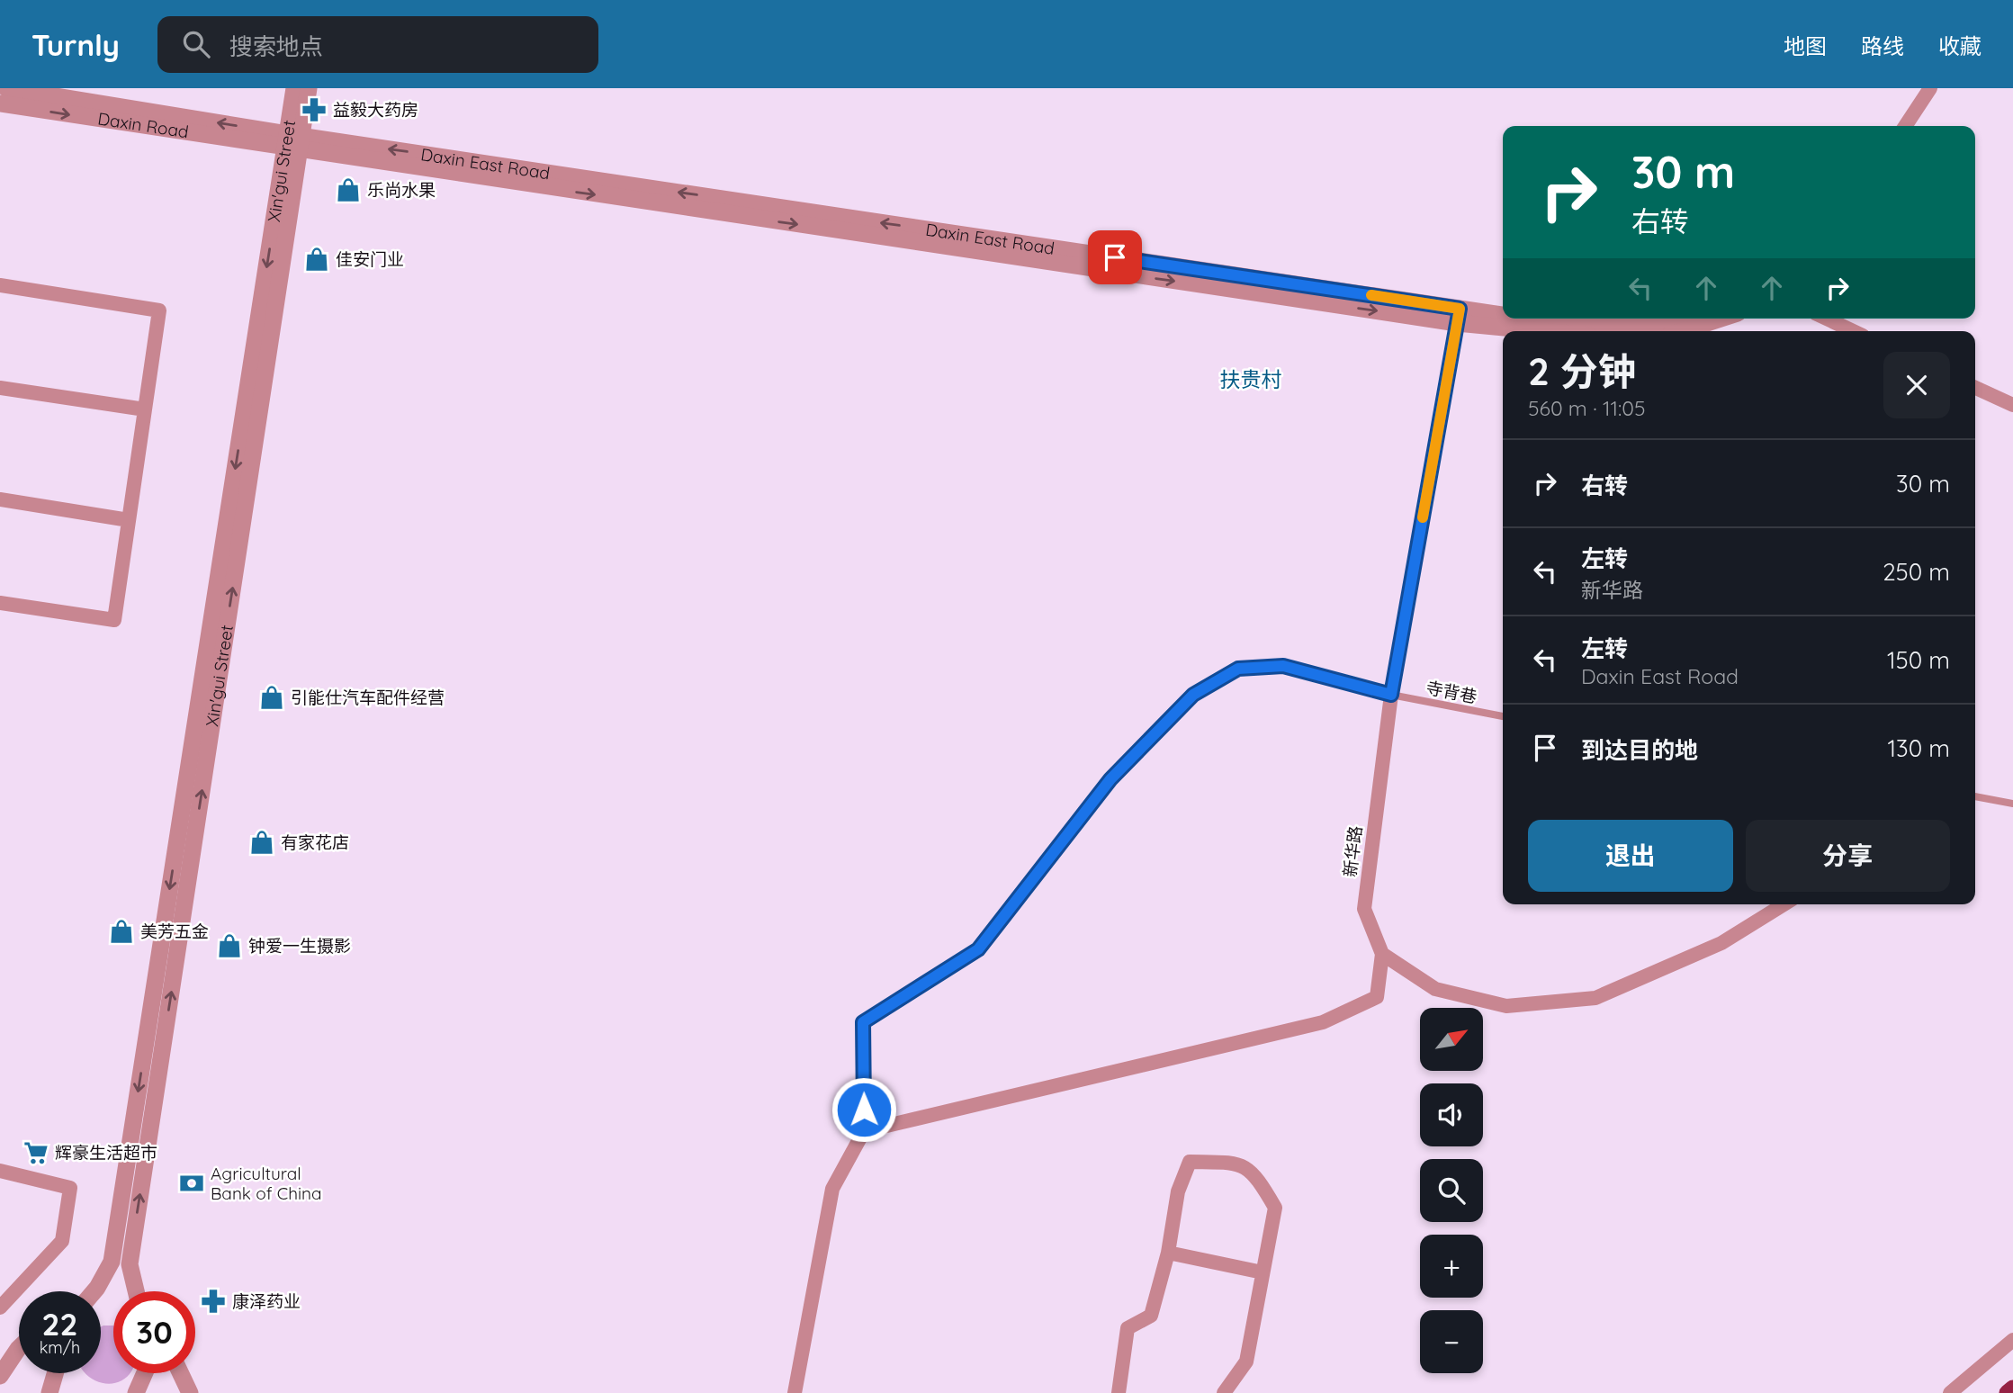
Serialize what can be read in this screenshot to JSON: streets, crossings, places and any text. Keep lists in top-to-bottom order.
{
  "streets": {
    "street": [
      "Daxin Road",
      "Daxin East Road",
      "Xin'gui Street",
      "新华路"
    ],
    "lane": ["寺背巷"]
  },
  "crossings": [
    ["Daxin Road", "Daxin East Road"],
    ["Daxin Road", "Xin'gui Street"],
    ["Daxin East Road", "Xin'gui Street"],
    ["Daxin East Road", "新华路"],
    ["寺背巷", "新华路"]
  ],
  "districts": ["扶贵村"],
  "places": {
    "pharmacy": ["益毅大药房", "康泽药业"],
    "shop": [
      "乐尚水果",
      "佳安门业",
      "引能仕汽车配件经营",
      "有家花店",
      "美芳五金",
      "钟爱一生摄影"
    ],
    "supermarket": ["辉豪生活超市"],
    "bank": ["Agricultural Bank of China"]
  },
  "north": "top right",
  "page": {
    "header": "Turnly",
    "search": "搜索地点",
    "nav": ["地图", "路线", "收藏"],
    "turn": ["30 m", "右转"],
    "heading": ["2 分钟", "560 m · 11:05"],
    "list": [
      {
        "name": "右转",
        "value": "30 m"
      },
      {
        "name": "左转",
        "note": "新华路",
        "value": "250 m"
      },
      {
        "name": "左转",
        "note": "Daxin East Road",
        "value": "150 m"
      },
      {
        "name": "到达目的地",
        "value": "130 m"
      }
    ],
    "buttons": ["退出", "分享"],
    "map_buttons": ["+", "−"],
    "speed": "22 km/h",
    "limit": "30"
  }
}
